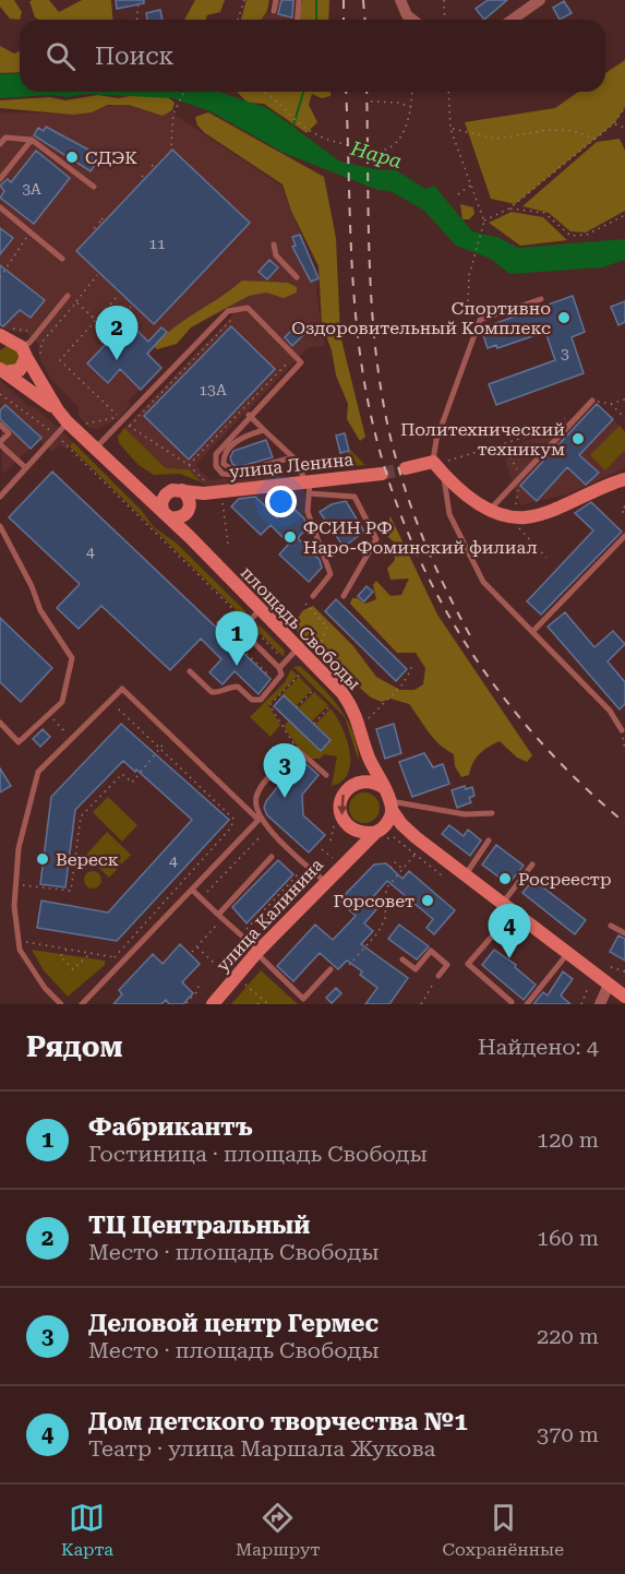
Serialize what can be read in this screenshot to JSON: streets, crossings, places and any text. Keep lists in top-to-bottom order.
{
  "streets": {
    "main road": ["улица Ленина", "площадь Свободы", "улица Калинина"]
  },
  "crossings": [
    ["улица Ленина", "площадь Свободы"],
    ["площадь Свободы", "улица Калинина"]
  ],
  "water": ["Нара"],
  "places": [
    "СДЭК",
    "Спортивно Оздоровительный Комплекс",
    "Политехнический техникум",
    "ФСИН РФ Наро-Фоминский филиал",
    "Вереcк",
    "Росреестр",
    "Горсовет"
  ],
  "house_numbers": [
    "3А",
    "11",
    "3",
    "13А",
    "4",
    "4"
  ],
  "page": {
    "search": "Поиск",
    "pins": [
      "2",
      "1",
      "3",
      "4"
    ],
    "heading": ["Рядом", "Найдено: 4"],
    "list": [
      {
        "mark": "1",
        "name": "Фабрикантъ",
        "note": "Гостиница · площадь Свободы",
        "value": "120 m"
      },
      {
        "mark": "2",
        "name": "ТЦ Центральный",
        "note": "Место · площадь Свободы",
        "value": "160 m"
      },
      {
        "mark": "3",
        "name": "Деловой центр Гермес",
        "note": "Место · площадь Свободы",
        "value": "220 m"
      },
      {
        "mark": "4",
        "name": "Дом детского творчества №1",
        "note": "Театр · улица Маршала Жукова",
        "value": "370 m"
      }
    ],
    "nav": ["Карта", "Маршрут", "Сохранённые"]
  }
}
